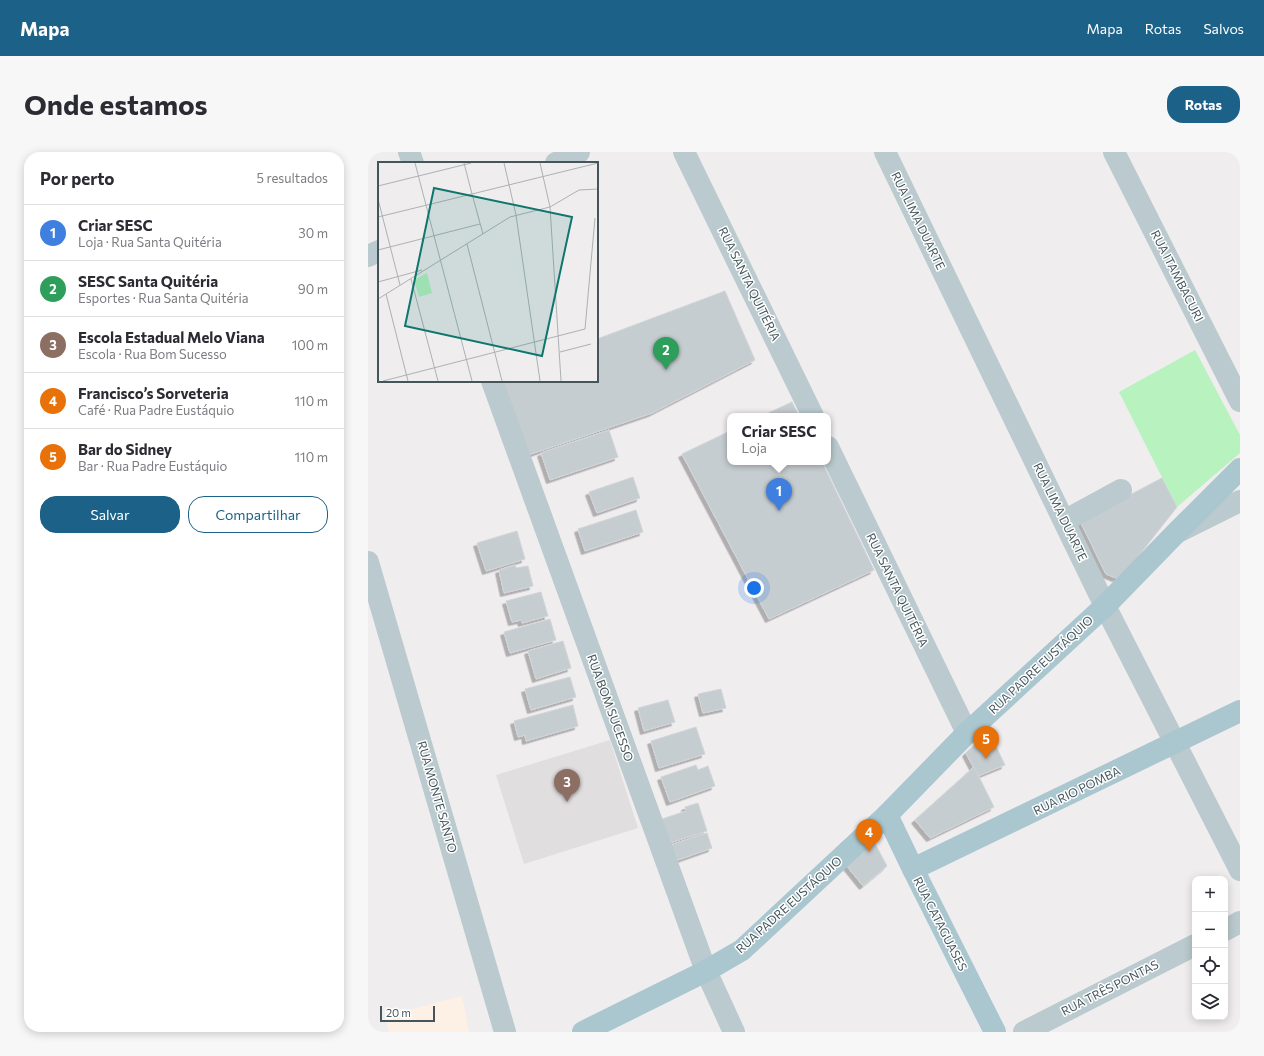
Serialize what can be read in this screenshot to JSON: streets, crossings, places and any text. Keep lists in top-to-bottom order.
{
  "streets": {
    "main road": ["RUA PADRE EUSTÁQUIO", "RUA RIO POMBA", "RUA CATAGUASES"],
    "street": [
      "RUA LIMA DUARTE",
      "RUA ITAMBACURI",
      "RUA SANTA QUITÉRIA",
      "RUA BOM SUCESSO",
      "RUA MONTE SANTO",
      "RUA TRÊS PONTAS"
    ]
  },
  "crossings": [
    ["RUA LIMA DUARTE", "RUA PADRE EUSTÁQUIO"],
    ["RUA LIMA DUARTE", "RUA RIO POMBA"],
    ["RUA SANTA QUITÉRIA", "RUA PADRE EUSTÁQUIO"],
    ["RUA PADRE EUSTÁQUIO", "RUA BOM SUCESSO"],
    ["RUA PADRE EUSTÁQUIO", "RUA CATAGUASES"],
    ["RUA RIO POMBA", "RUA CATAGUASES"]
  ],
  "scale_bar": "20 m",
  "page": {
    "header": "Mapa",
    "nav": ["Mapa", "Rotas", "Salvos"],
    "buttons": [
      "Rotas",
      ["Salvar", "Compartilhar"]
    ],
    "title": "Onde estamos",
    "heading": ["Por perto", "5 resultados"],
    "list": [
      {
        "mark": "1",
        "name": "Criar SESC",
        "note": "Loja · Rua Santa Quitéria",
        "value": "30 m"
      },
      {
        "mark": "2",
        "name": "SESC Santa Quitéria",
        "note": "Esportes · Rua Santa Quitéria",
        "value": "90 m"
      },
      {
        "mark": "3",
        "name": "Escola Estadual Melo Viana",
        "note": "Escola · Rua Bom Sucesso",
        "value": "100 m"
      },
      {
        "mark": "4",
        "name": "Francisco’s Sorveteria",
        "note": "Café · Rua Padre Eustáquio",
        "value": "110 m"
      },
      {
        "mark": "5",
        "name": "Bar do Sidney",
        "note": "Bar · Rua Padre Eustáquio",
        "value": "110 m"
      }
    ],
    "pins": [
      "2",
      "1",
      "5",
      "3",
      "4"
    ],
    "popup": ["Criar SESC", "Loja"],
    "map_buttons": ["+", "−"],
    "scale": "20 m"
  }
}
